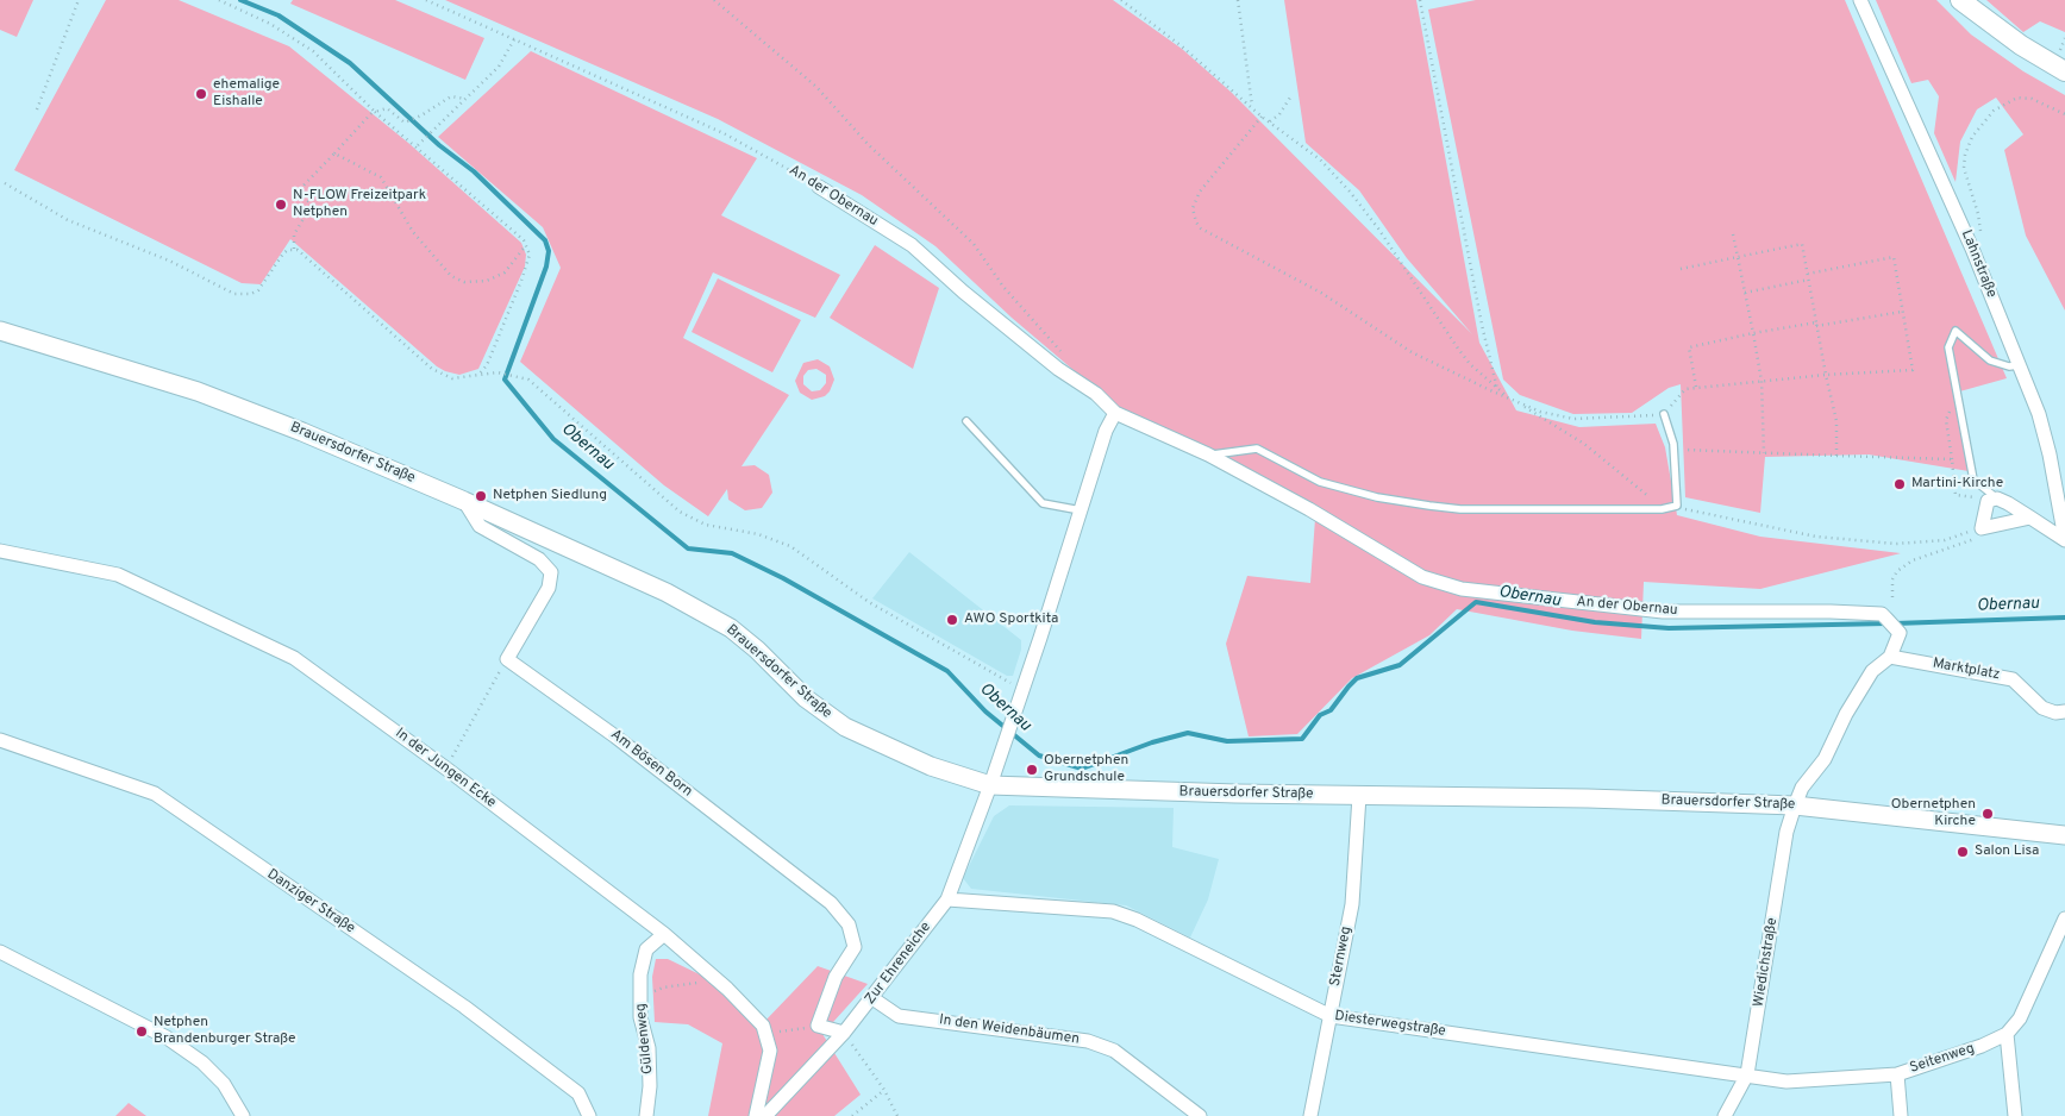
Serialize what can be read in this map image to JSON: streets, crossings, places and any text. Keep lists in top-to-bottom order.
{
  "streets": {
    "street": [
      "An der Obernau",
      "Lahnstraße",
      "Brauersdorfer Straße",
      "Marktplatz",
      "Am Bösen Born",
      "In der Jungen Ecke",
      "Danziger Straße",
      "Sternweg",
      "Wiedichstraße",
      "Zur Ehreneiche",
      "Diesterwegstraße",
      "In den Weidenbäumen",
      "Güldenweg",
      "Seitenweg"
    ]
  },
  "crossings": [
    ["An der Obernau", "Brauersdorfer Straße"],
    ["An der Obernau", "Marktplatz"],
    ["An der Obernau", "Wiedichstraße"],
    ["Brauersdorfer Straße", "Sternweg"],
    ["Brauersdorfer Straße", "Wiedichstraße"],
    ["Brauersdorfer Straße", "Zur Ehreneiche"],
    ["In der Jungen Ecke", "Güldenweg"],
    ["Sternweg", "Diesterwegstraße"],
    ["Wiedichstraße", "Diesterwegstraße"],
    ["Wiedichstraße", "Seitenweg"],
    ["Zur Ehreneiche", "Diesterwegstraße"],
    ["Zur Ehreneiche", "In den Weidenbäumen"],
    ["Diesterwegstraße", "Seitenweg"]
  ],
  "water": ["Obernau"],
  "places": [
    "ehemalige Eishalle",
    "N-FLOW Freizeitpark Netphen",
    "Martini-Kirche",
    "Netphen Siedlung",
    "AWO Sportkita",
    "Obernetphen Grundschule",
    "Obernetphen Kirche",
    "Salon Lisa",
    "Netphen Brandenburger Straße"
  ]
}
